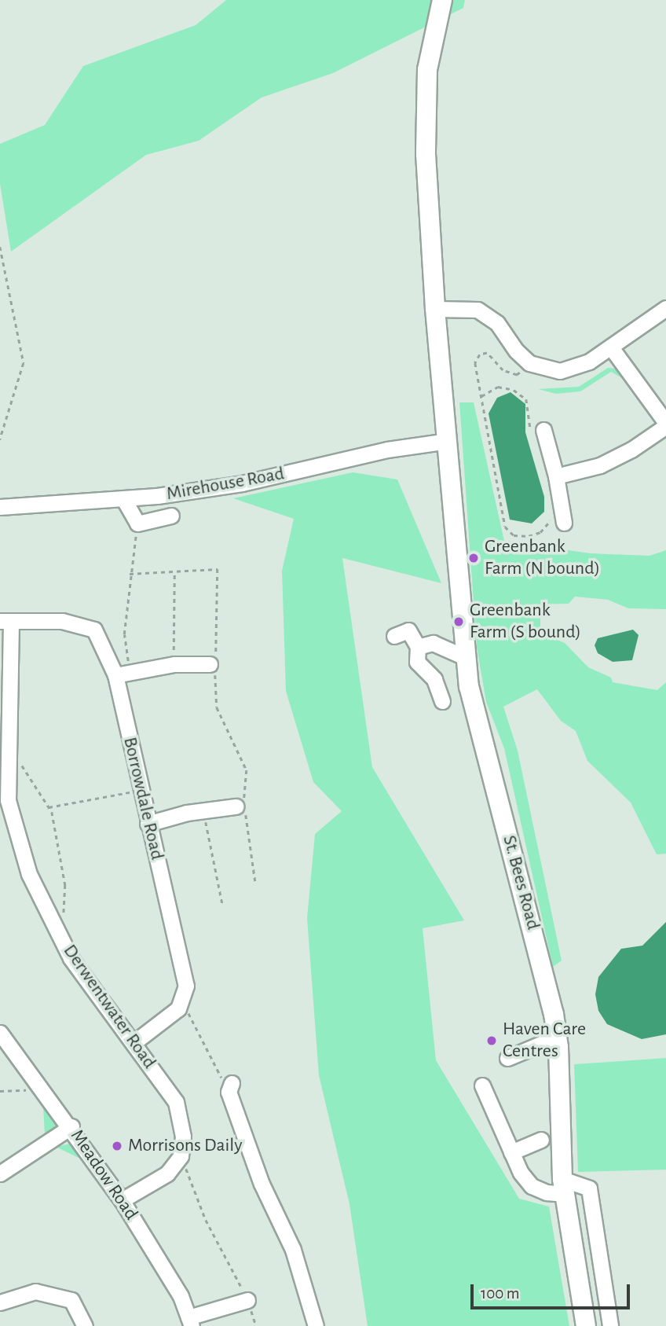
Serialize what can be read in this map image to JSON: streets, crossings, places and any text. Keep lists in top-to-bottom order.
{
  "streets": {
    "main road": ["St. Bees Road"],
    "street": [
      "Mirehouse Road",
      "Borrowdale Road",
      "Derwentwater Road",
      "Meadow Road"
    ]
  },
  "crossings": [
    ["Mirehouse Road", "St. Bees Road"],
    ["Borrowdale Road", "Derwentwater Road"]
  ],
  "places": [
    "Greenbank Farm (N bound)",
    "Greenbank Farm (S bound)",
    "Haven Care Centres",
    "Morrisons Daily"
  ],
  "scale_bar": "100 m"
}
